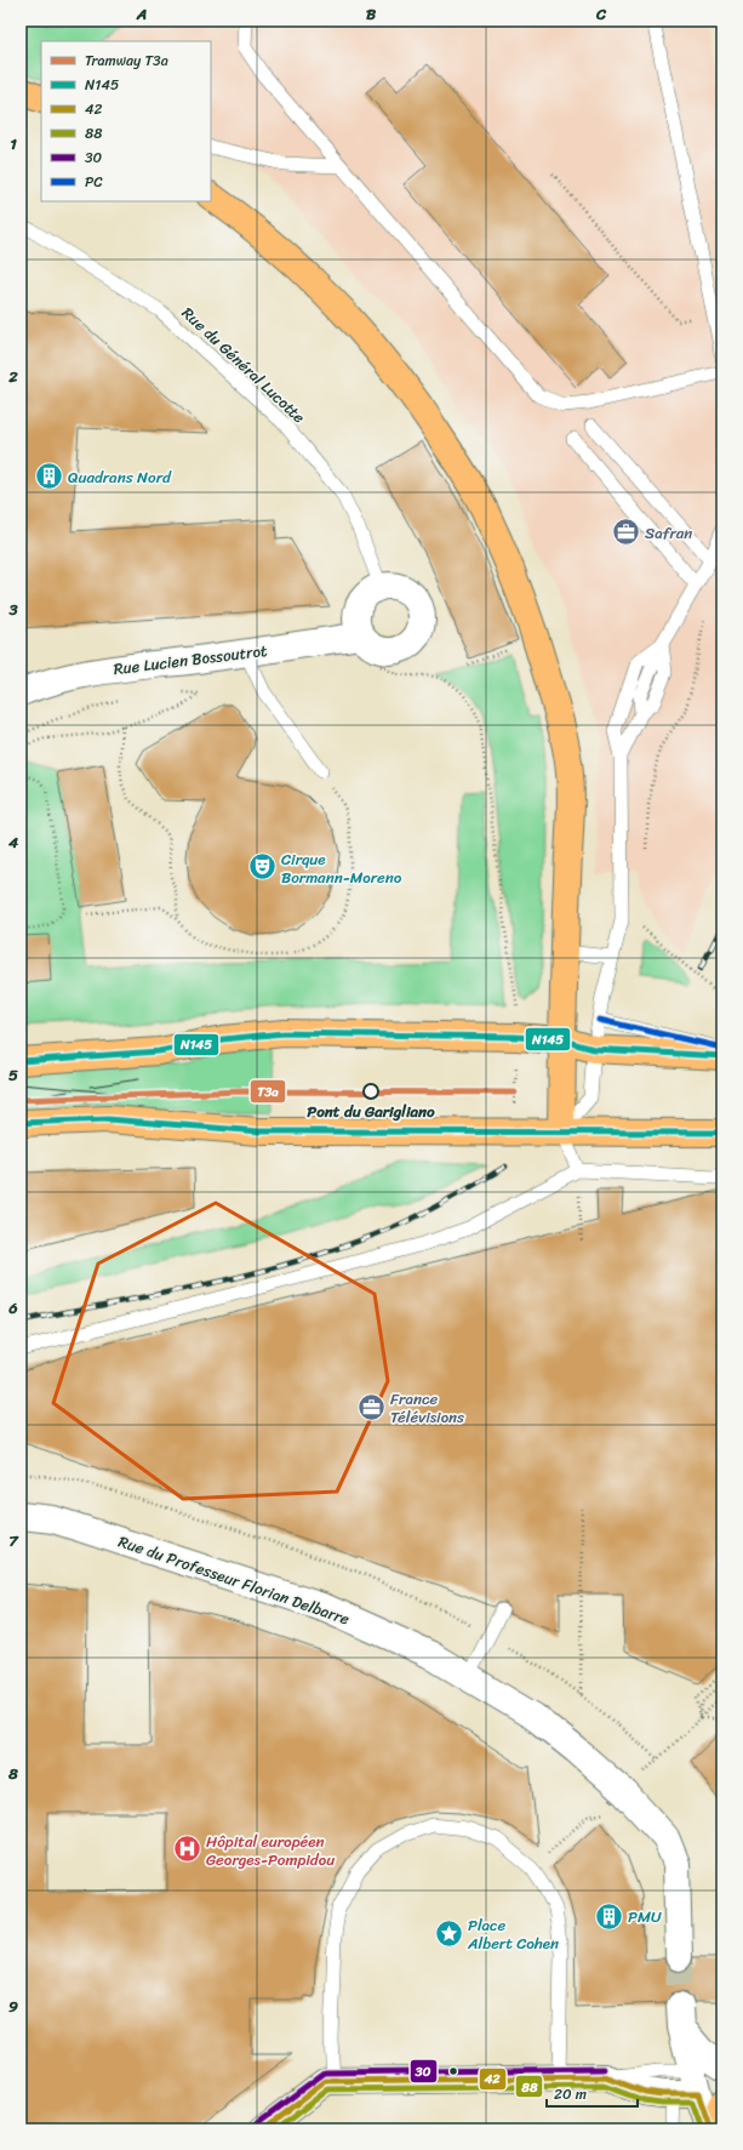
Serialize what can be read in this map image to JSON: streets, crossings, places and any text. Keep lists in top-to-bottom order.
{
  "streets": {
    "street": ["Rue Lucien Bossoutrot", "Rue du Professeur Florian Delbarre"],
    "lane": ["Rue du Général Lucotte"]
  },
  "crossings": [
    ["Rue du Général Lucotte", "Rue Lucien Bossoutrot"]
  ],
  "places": {
    "building": ["Quadrans Nord", "PMU"],
    "office": ["Safran", "France Télévisions"],
    "theatre": ["Cirque Bormann-Moreno"],
    "other": ["Pont du Garigliano"],
    "hospital": ["Hôpital européen Georges-Pompidou"],
    "place": ["Place Albert Cohen"]
  },
  "lines": [
    "transit line PC",
    "transit line N145",
    "tram line T3a",
    "transit line 30",
    "transit line 42",
    "transit line 88"
  ],
  "legend": [
    "Tramway T3a",
    "N145",
    "42",
    "88",
    "30",
    "PC"
  ],
  "scale_bar": "20 m",
  "grid": {
    "columns": ["A", "B", "C"],
    "rows": [
      "1",
      "2",
      "3",
      "4",
      "5",
      "6",
      "7",
      "8",
      "9"
    ]
  }
}
